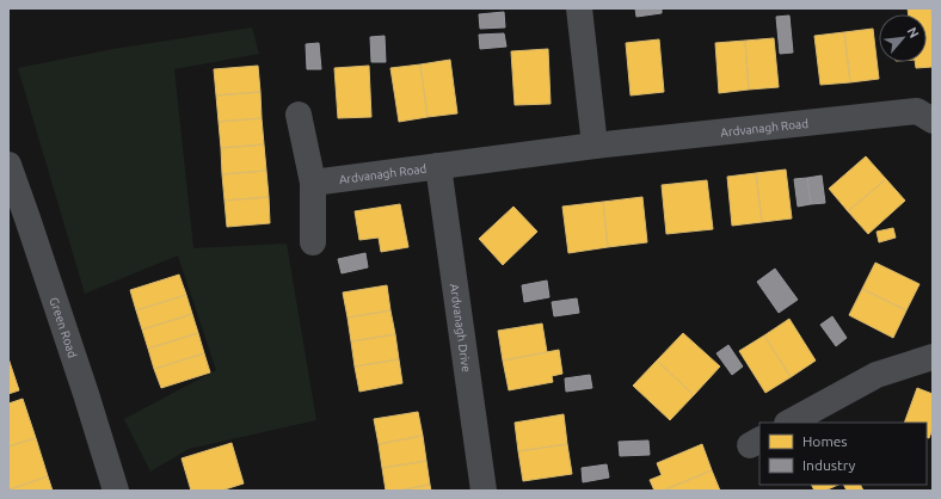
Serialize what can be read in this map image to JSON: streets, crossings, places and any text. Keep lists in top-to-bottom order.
{
  "streets": {
    "street": ["Ardvanagh Road", "Green Road", "Ardvanagh Drive"]
  },
  "crossings": [
    ["Ardvanagh Road", "Ardvanagh Drive"]
  ],
  "legend": ["Homes", "Industry"],
  "north": "top right"
}
